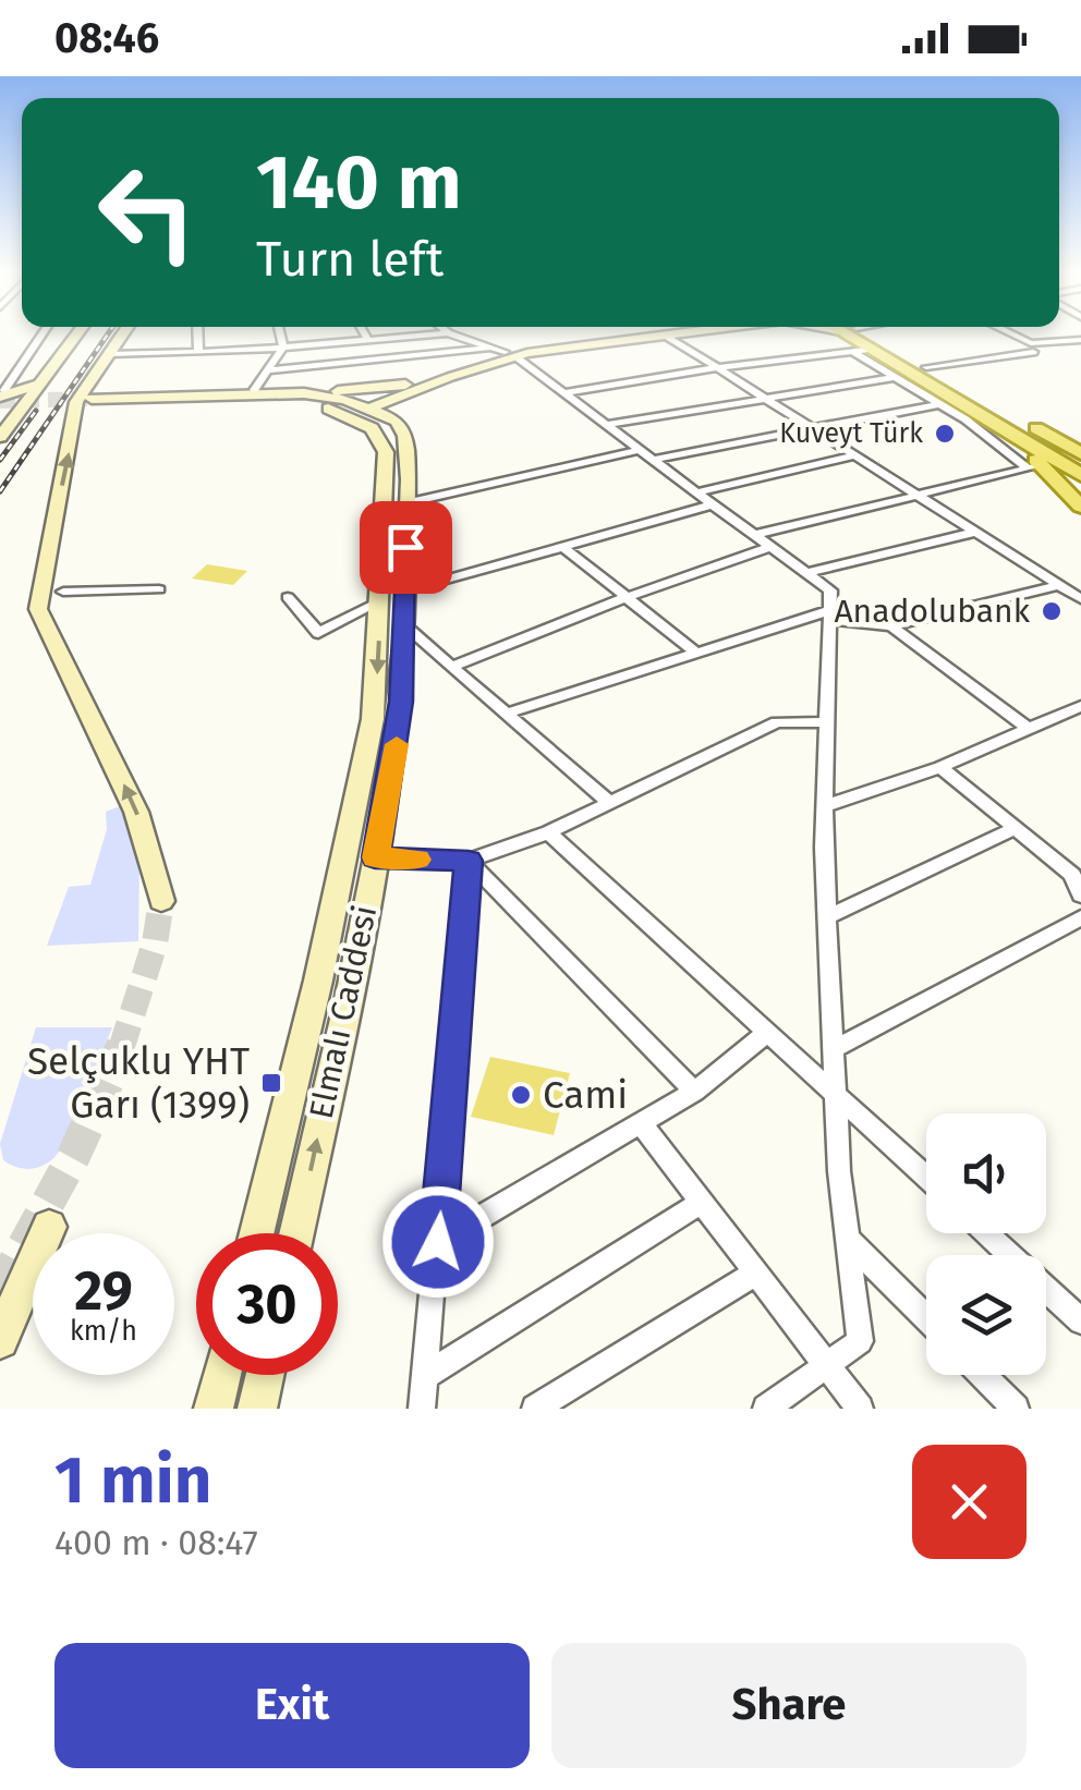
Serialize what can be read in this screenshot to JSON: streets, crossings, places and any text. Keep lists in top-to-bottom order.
{
  "streets": {
    "main road": ["Elmalı Caddesi"]
  },
  "places": {
    "other": ["Kuveyt Türk", "Anadolubank", "Cami"],
    "transit": ["Selçuklu YHT Garı (1399)"]
  },
  "page": {
    "status": "08:46",
    "turn": ["140 m", "Turn left"],
    "speed": "29 km/h",
    "limit": "30",
    "heading": ["1 min", "400 m · 08:47"],
    "buttons": ["Exit", "Share"]
  }
}
